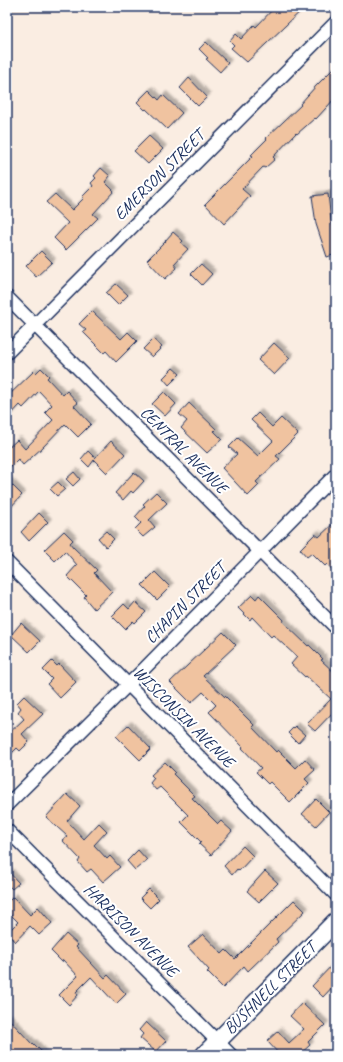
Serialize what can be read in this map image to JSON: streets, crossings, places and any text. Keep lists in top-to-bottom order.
{
  "streets": {
    "street": [
      "EMERSON STREET",
      "CENTRAL AVENUE",
      "CHAPIN STREET",
      "WISCONSIN AVENUE",
      "HARRISON AVENUE",
      "BUSHNELL STREET"
    ]
  },
  "crossings": [
    ["EMERSON STREET", "CENTRAL AVENUE"],
    ["CENTRAL AVENUE", "CHAPIN STREET"],
    ["CHAPIN STREET", "WISCONSIN AVENUE"],
    ["HARRISON AVENUE", "BUSHNELL STREET"]
  ]
}
